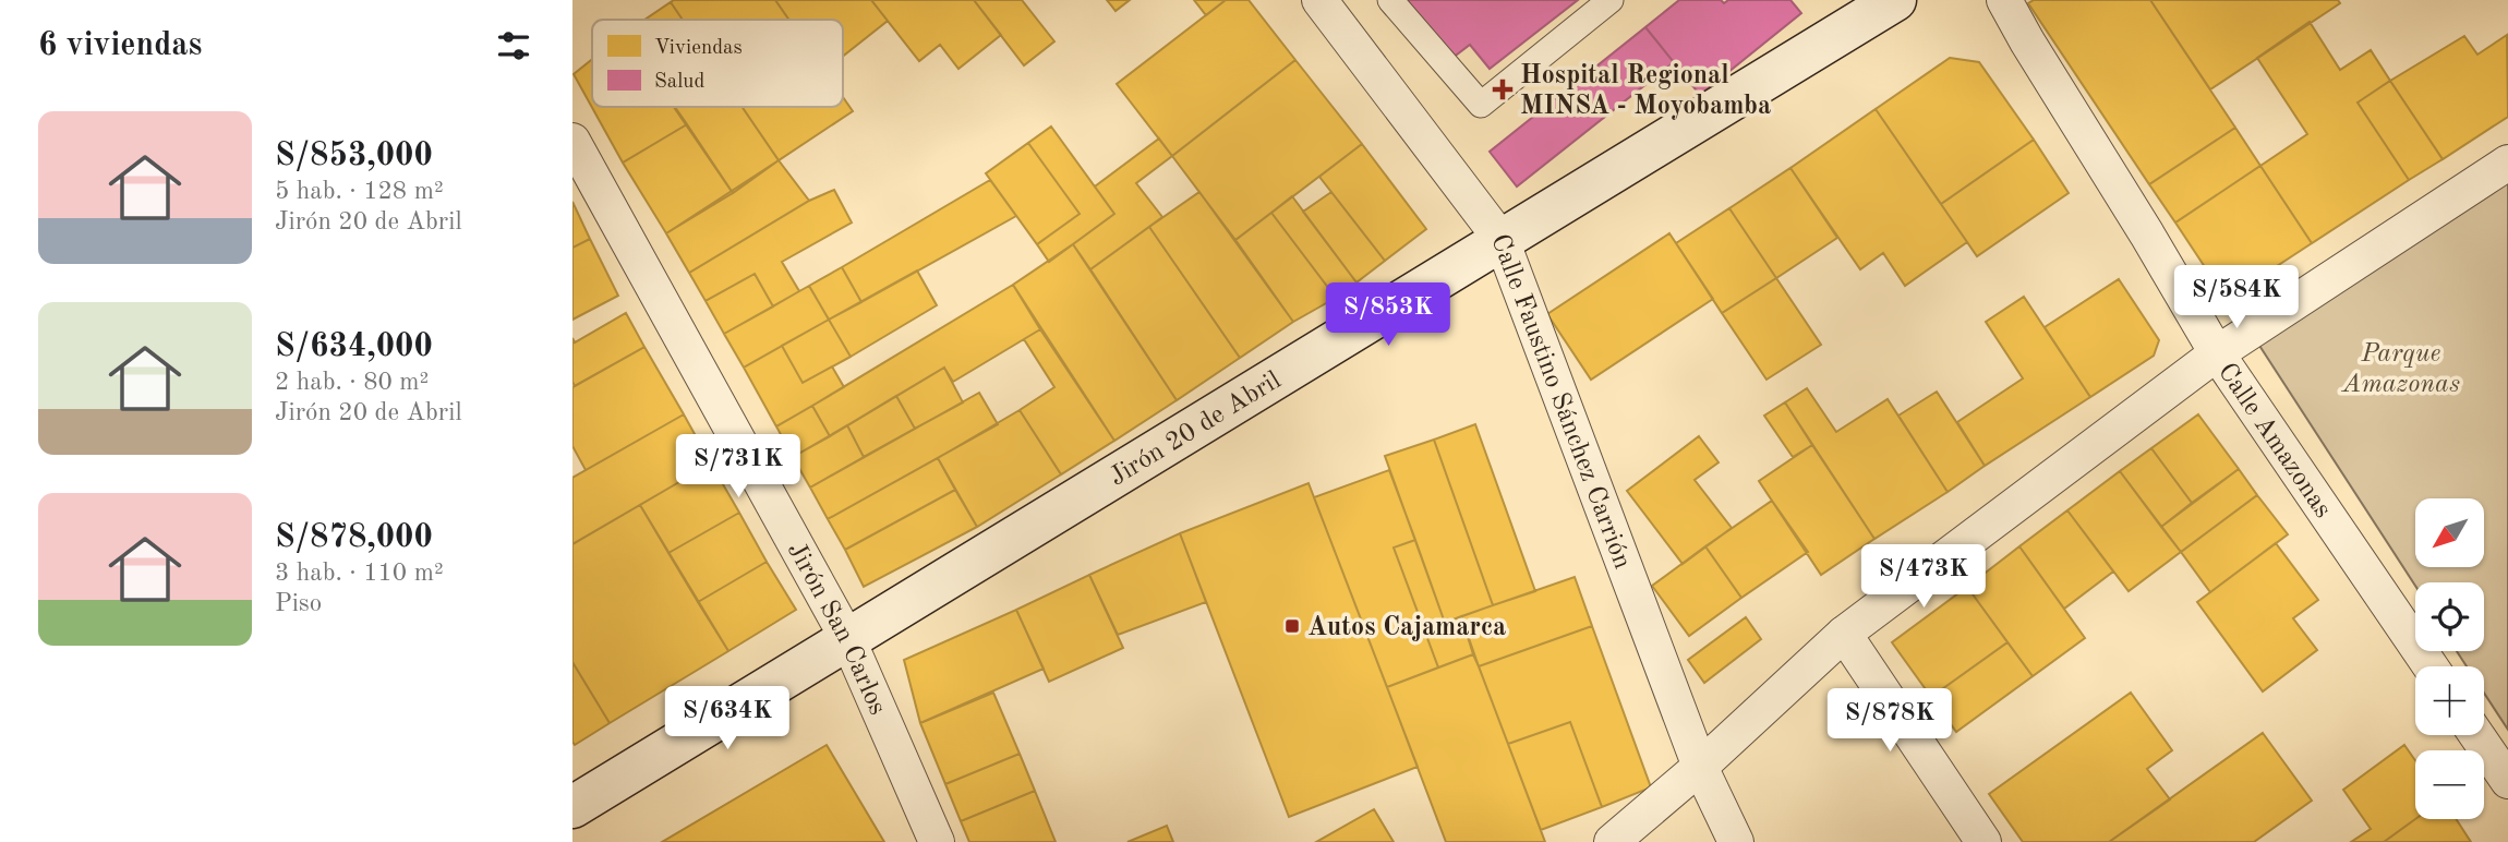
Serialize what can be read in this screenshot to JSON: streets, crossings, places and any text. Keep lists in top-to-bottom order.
{
  "streets": {
    "main road": ["Jirón 20 de Abril"],
    "street": ["Calle Faustino Sánchez Carrión", "Calle Amazonas", "Jirón San Carlos"]
  },
  "crossings": [
    ["Calle Faustino Sánchez Carrión", "Jirón 20 de Abril"],
    ["Jirón 20 de Abril", "Jirón San Carlos"]
  ],
  "parks": ["Parque Amazonas"],
  "places": {
    "health": ["Hospital Regional MINSA - Moyobamba"],
    "transit": ["Autos Cajamarca"]
  },
  "legend": ["Viviendas", "Salud"],
  "north": "bottom left",
  "page": {
    "heading": "6 viviendas",
    "list": [
      {
        "name": "S/853,000",
        "note": "5 hab. · 128 m² · Jirón 20 de Abril"
      },
      {
        "name": "S/634,000",
        "note": "2 hab. · 80 m² · Jirón 20 de Abril"
      },
      {
        "name": "S/878,000",
        "note": "3 hab. · 110 m² · Piso"
      }
    ],
    "price": [
      "S/584K",
      "S/853K",
      "S/731K",
      "S/473K",
      "S/634K",
      "S/878K"
    ],
    "map_buttons": ["+", "−"]
  }
}
